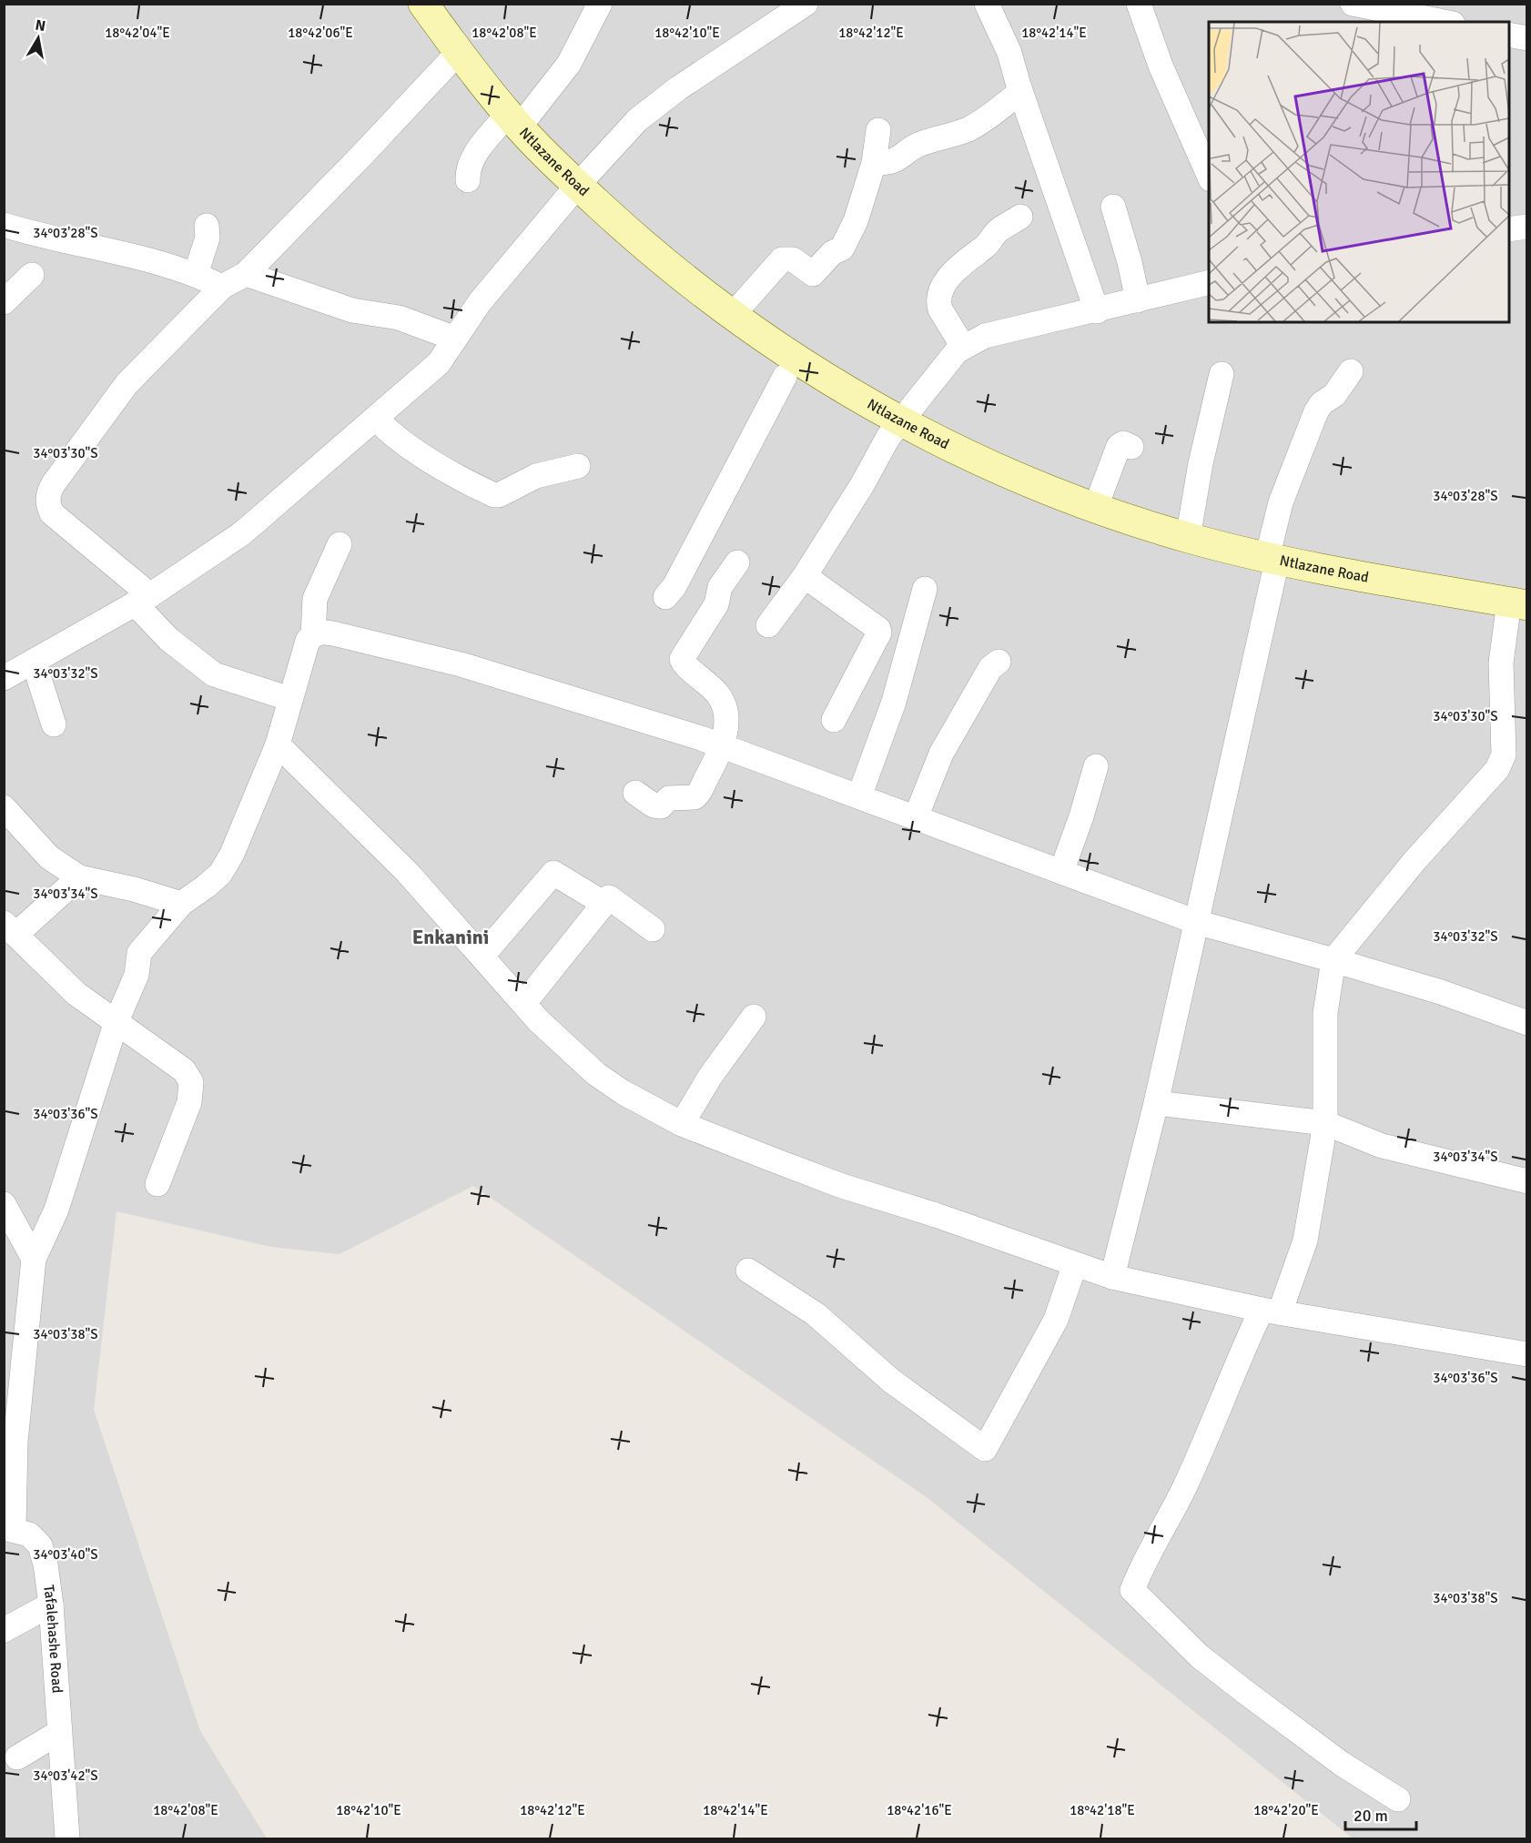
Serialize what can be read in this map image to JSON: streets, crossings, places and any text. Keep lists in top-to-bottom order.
{
  "streets": {
    "street": ["Ntlazane Road", "Tafalehashe Road"]
  },
  "districts": ["Enkanini"],
  "scale_bar": "20 m",
  "north": "top",
  "coordinates": [
    "18°42'06\"E",
    "18°42'08\"E",
    "18°42'10\"E",
    "18°42'12\"E",
    "18°42'14\"E",
    "18°42'04\"E",
    "34°03'28\"S",
    "34°03'30\"S",
    "34°03'32\"S",
    "34°03'34\"S",
    "34°03'36\"S",
    "34°03'38\"S",
    "34°03'40\"S",
    "34°03'42\"S",
    "18°42'16\"E",
    "18°42'18\"E",
    "18°42'20\"E"
  ]
}
